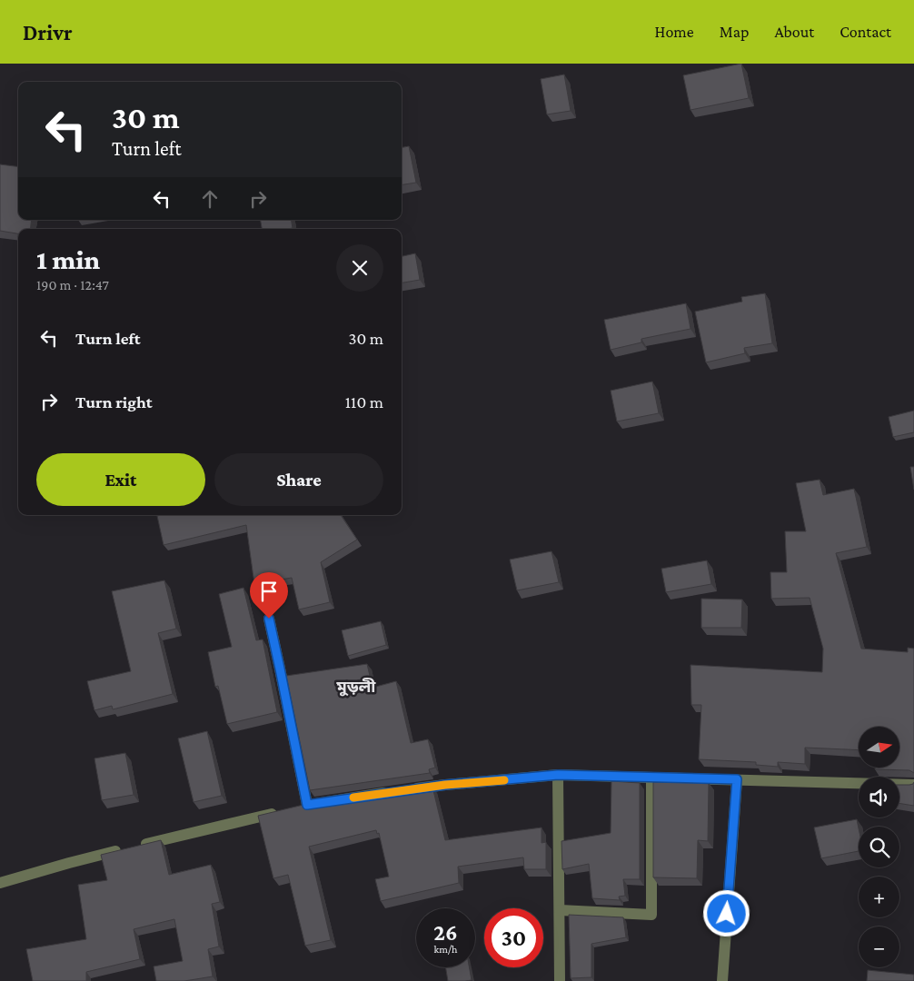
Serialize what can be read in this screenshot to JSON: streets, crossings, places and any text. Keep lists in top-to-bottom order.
{
  "districts": ["মুড়লী"],
  "north": "right",
  "page": {
    "header": "Drivr",
    "nav": [
      "Home",
      "Map",
      "About",
      "Contact"
    ],
    "turn": ["30 m", "Turn left"],
    "heading": ["1 min", "190 m · 12:47"],
    "list": [
      {
        "name": "Turn left",
        "value": "30 m"
      },
      {
        "name": "Turn right",
        "value": "110 m"
      }
    ],
    "buttons": ["Exit", "Share"],
    "map_buttons": ["+", "−"],
    "speed": "26 km/h",
    "limit": "30"
  }
}
